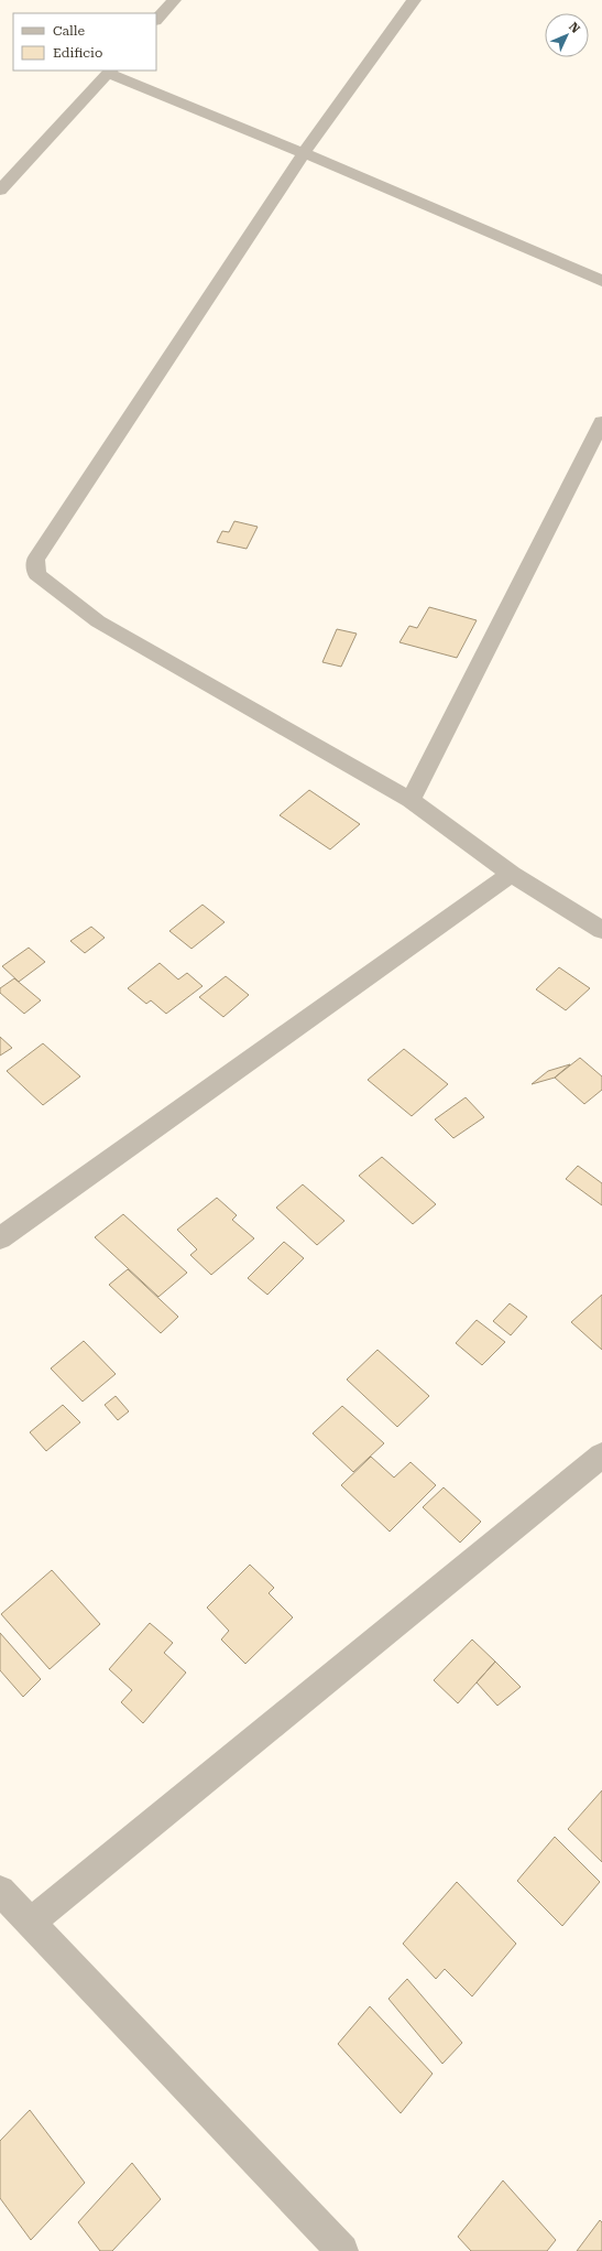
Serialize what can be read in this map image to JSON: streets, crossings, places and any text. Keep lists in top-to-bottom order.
{
  "legend": ["Calle", "Edificio"],
  "north": "top right"
}
